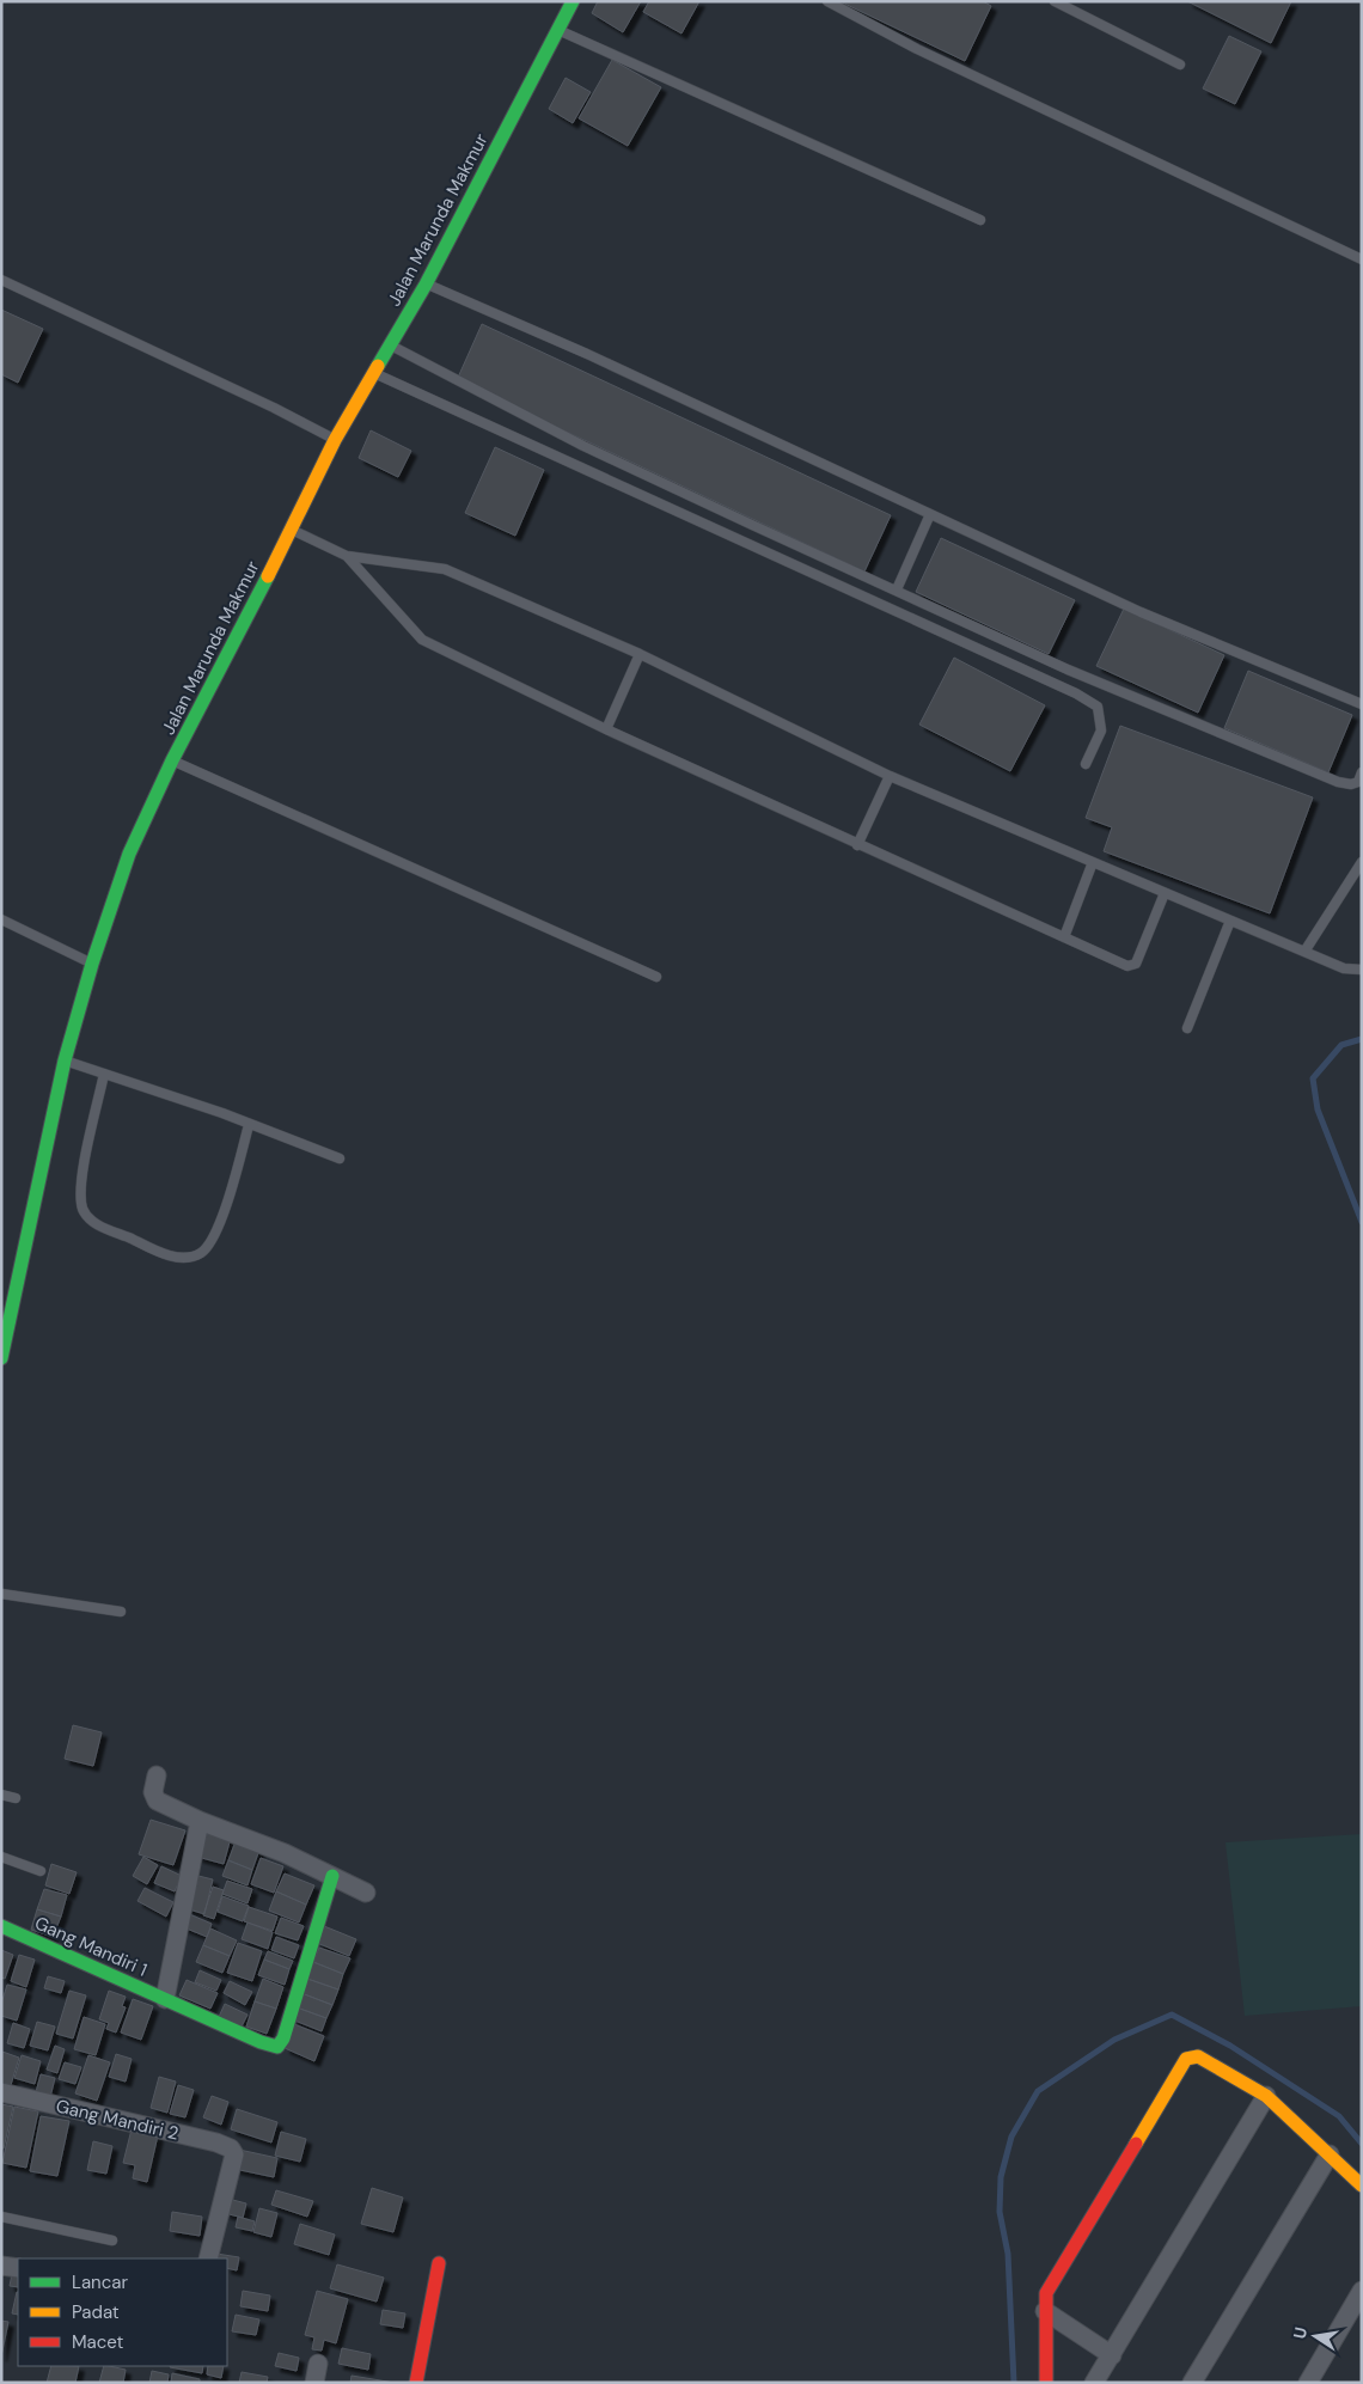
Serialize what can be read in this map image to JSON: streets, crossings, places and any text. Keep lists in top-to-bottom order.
{
  "streets": {
    "main road": ["Jalan Marunda Makmur", "Gang Mandiri 1"],
    "street": ["Gang Mandiri 2"]
  },
  "legend": ["Lancar", "Padat", "Macet"],
  "north": "left"
}
